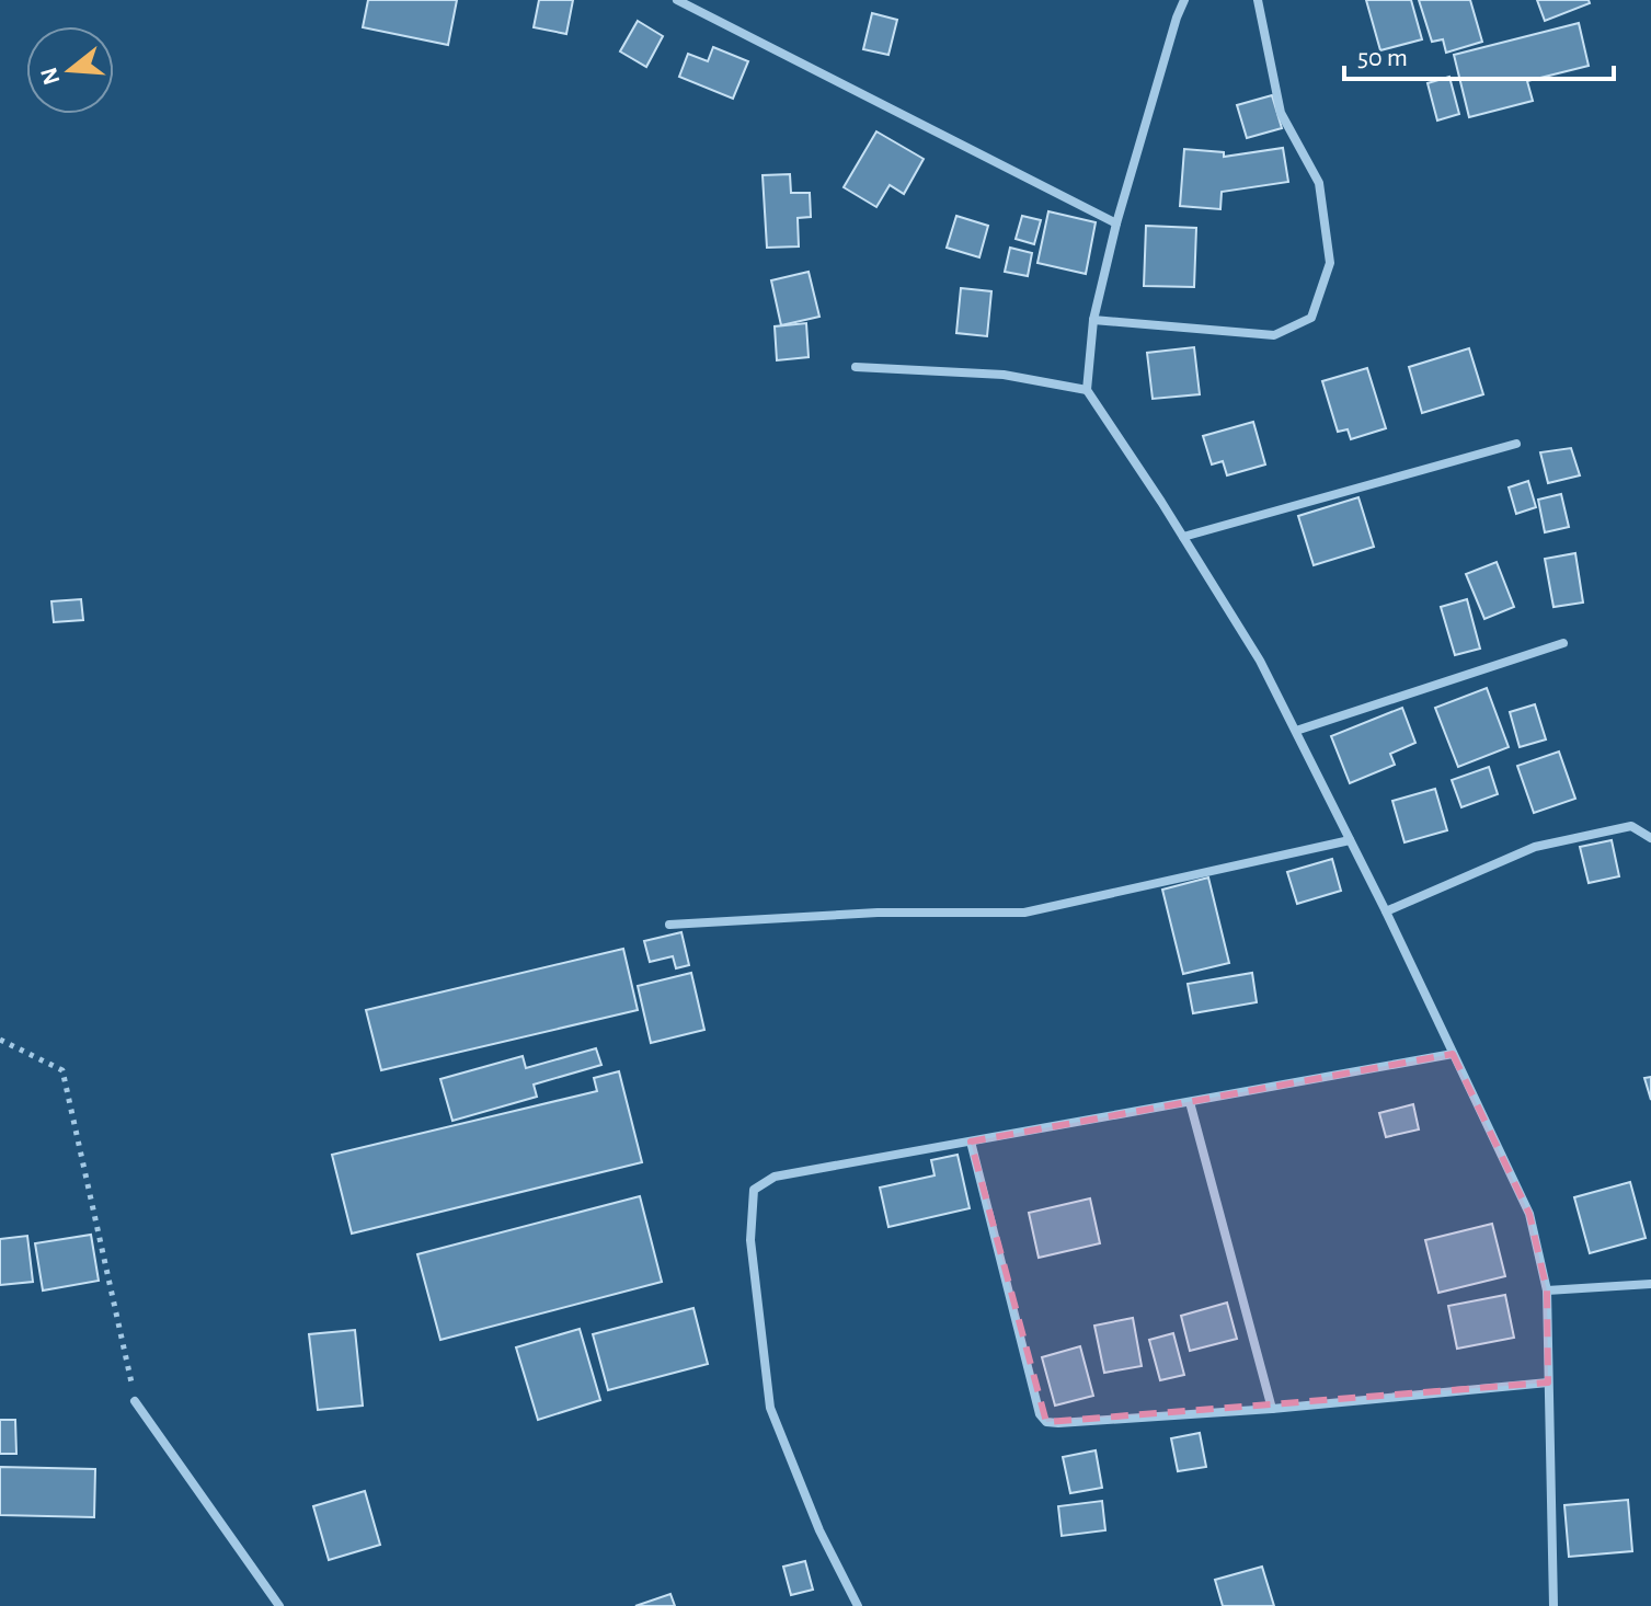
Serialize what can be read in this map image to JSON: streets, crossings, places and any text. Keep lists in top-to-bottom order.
{
  "scale_bar": "50 m",
  "north": "left"
}
